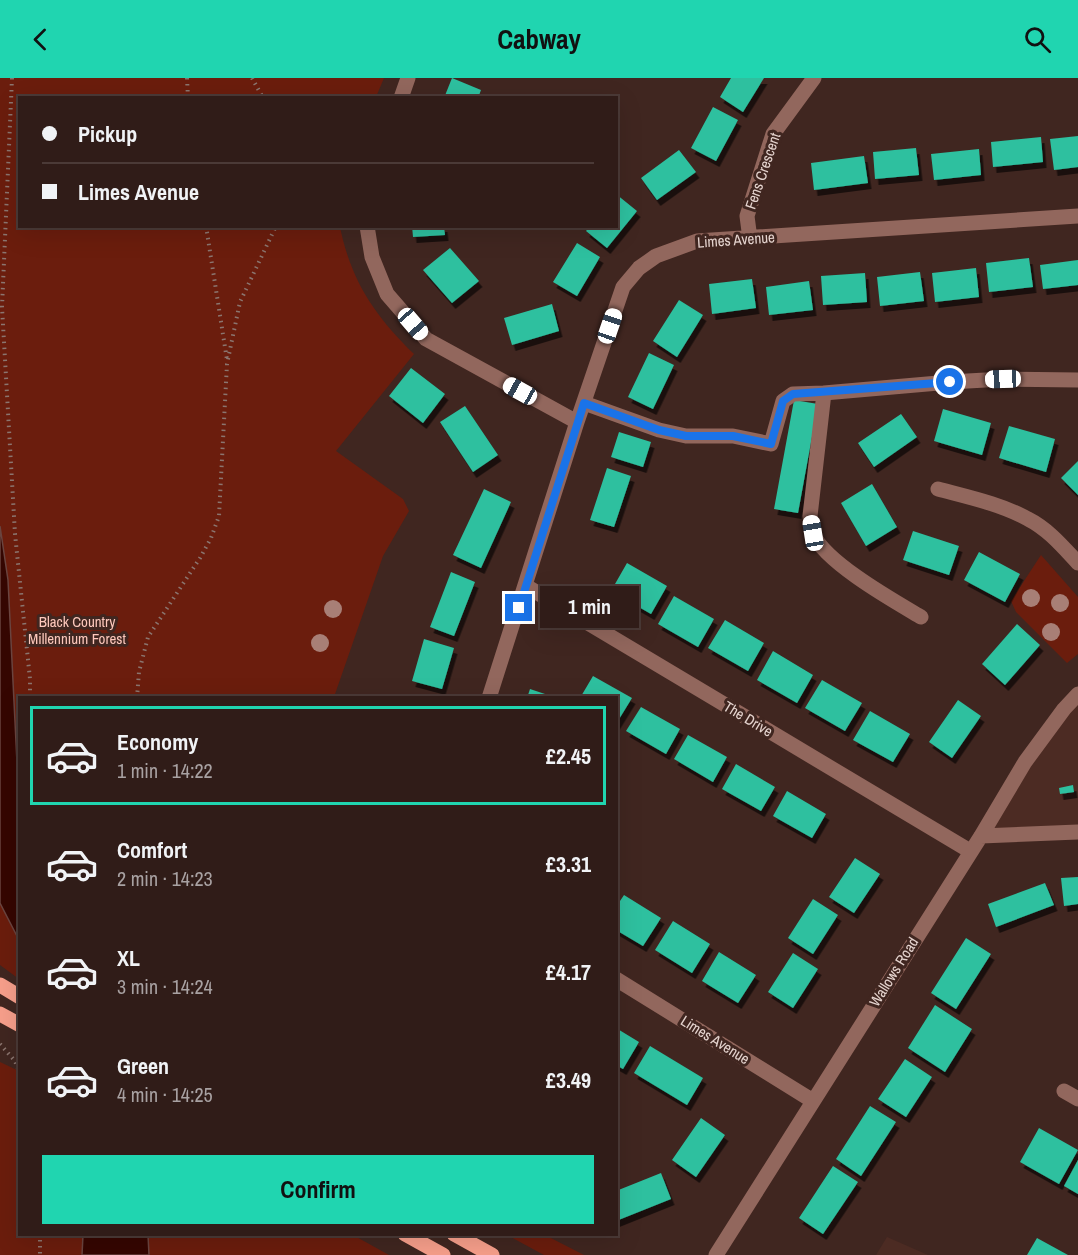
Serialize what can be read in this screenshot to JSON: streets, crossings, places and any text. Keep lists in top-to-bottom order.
{
  "streets": {
    "street": [
      "Fens Crescent",
      "Limes Avenue",
      "The Drive",
      "Wallows Road"
    ]
  },
  "crossings": [
    ["Fens Crescent", "Limes Avenue"],
    ["Limes Avenue", "The Drive"],
    ["Limes Avenue", "Wallows Road"],
    ["The Drive", "Wallows Road"]
  ],
  "parks": ["Black Country Millennium Forest"],
  "page": {
    "header": "Cabway",
    "banner": ["Pickup", "Limes Avenue"],
    "bubble": "1 min",
    "list": [
      {
        "name": "Economy",
        "note": "1 min · 14:22",
        "value": "£2.45"
      },
      {
        "name": "Comfort",
        "note": "2 min · 14:23",
        "value": "£3.31"
      },
      {
        "name": "XL",
        "note": "3 min · 14:24",
        "value": "£4.17"
      },
      {
        "name": "Green",
        "note": "4 min · 14:25",
        "value": "£3.49"
      }
    ],
    "buttons": "Confirm"
  }
}
